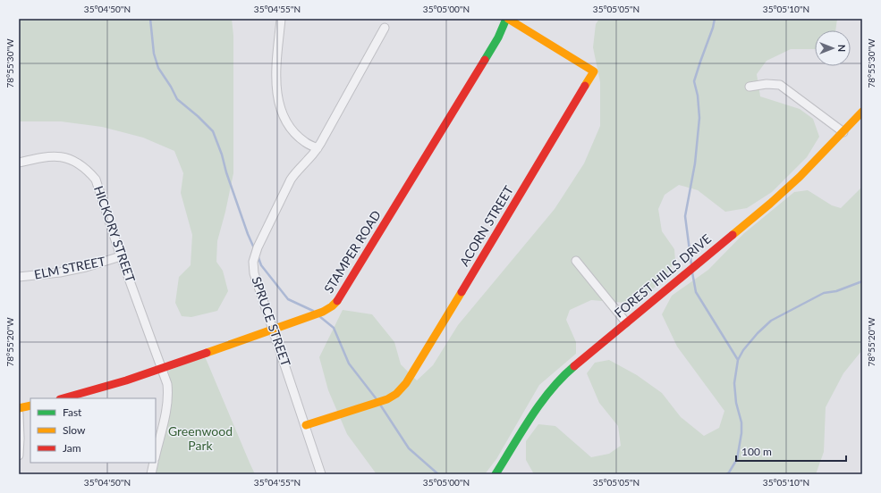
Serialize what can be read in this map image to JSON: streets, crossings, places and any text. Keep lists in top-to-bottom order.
{
  "streets": {
    "street": [
      "ACORN STREET",
      "HICKORY STREET",
      "STAMPER ROAD",
      "ELM STREET",
      "FOREST HILLS DRIVE",
      "SPRUCE STREET"
    ]
  },
  "crossings": [
    ["ACORN STREET", "STAMPER ROAD"],
    ["ACORN STREET", "SPRUCE STREET"],
    ["HICKORY STREET", "STAMPER ROAD"],
    ["HICKORY STREET", "ELM STREET"],
    ["STAMPER ROAD", "SPRUCE STREET"]
  ],
  "parks": ["Greenwood Park"],
  "legend": ["Fast", "Slow", "Jam"],
  "scale_bar": "100 m",
  "north": "right",
  "coordinates": [
    "35°04'50\"N",
    "35°04'55\"N",
    "35°05'00\"N",
    "35°05'05\"N",
    "35°05'10\"N",
    "78°55'30\"W",
    "78°55'20\"W"
  ]
}
